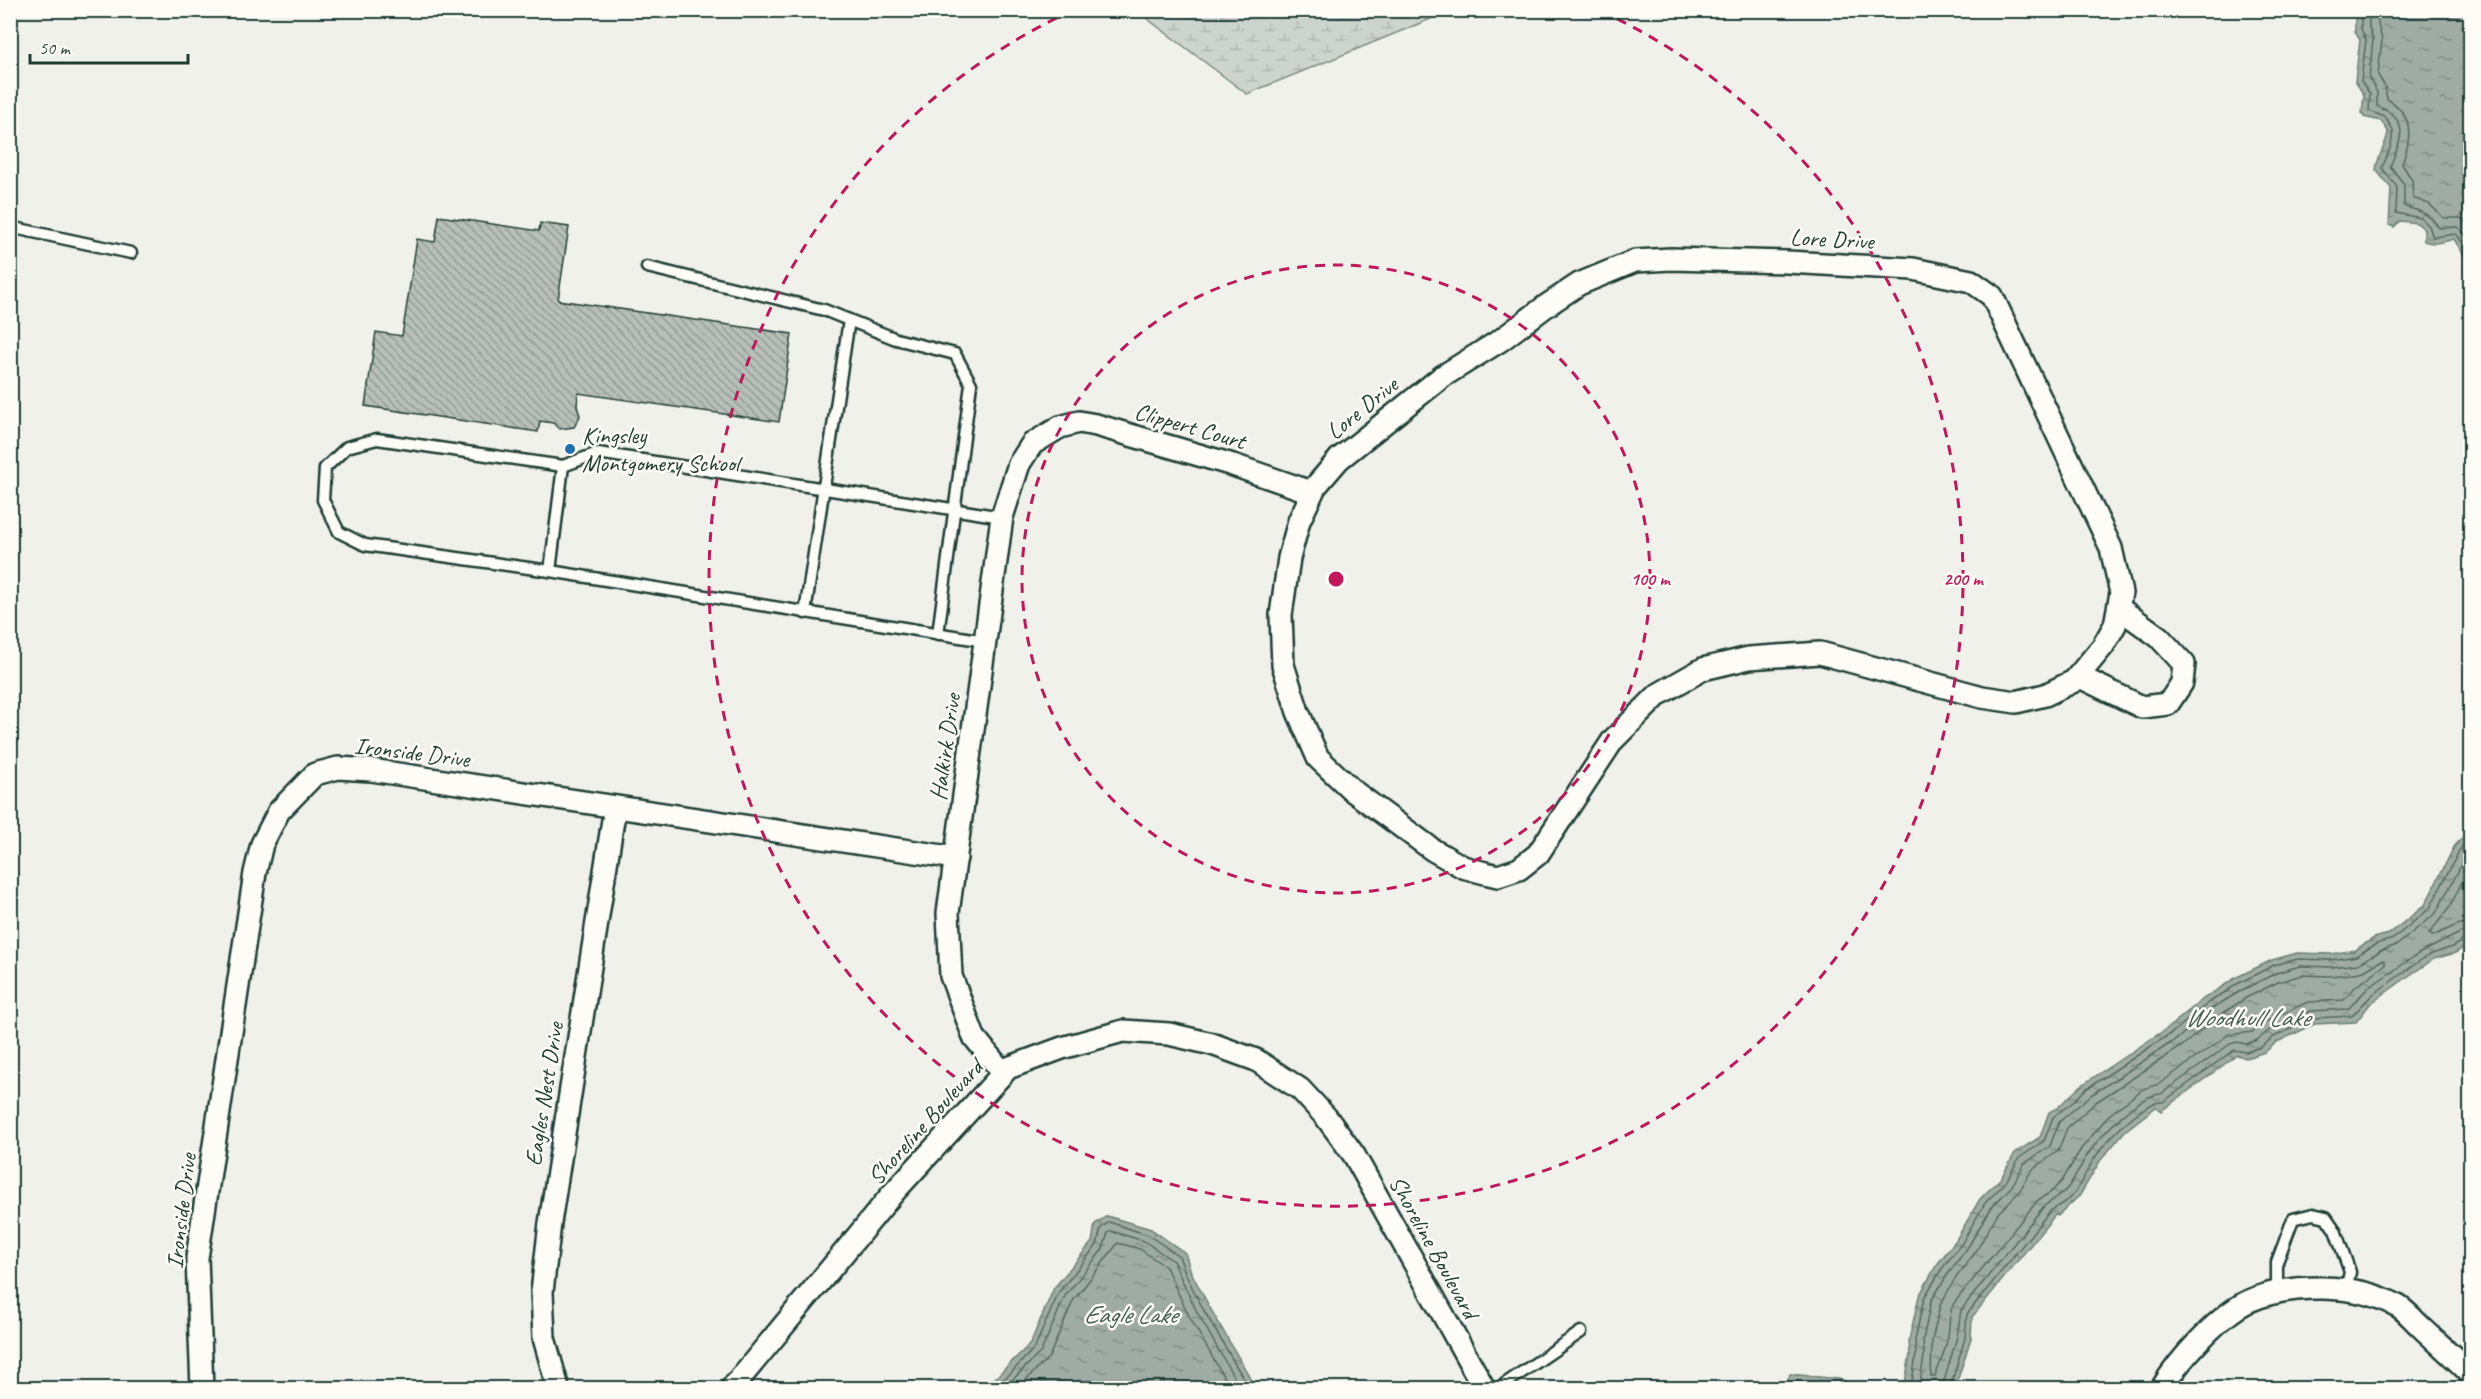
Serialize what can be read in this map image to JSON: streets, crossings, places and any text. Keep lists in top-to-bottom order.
{
  "streets": {
    "street": [
      "Lore Drive",
      "Clippert Court",
      "Halkirk Drive",
      "Ironside Drive",
      "Eagles Nest Drive",
      "Shoreline Boulevard"
    ]
  },
  "crossings": [
    ["Lore Drive", "Clippert Court"],
    ["Clippert Court", "Halkirk Drive"],
    ["Halkirk Drive", "Ironside Drive"],
    ["Halkirk Drive", "Shoreline Boulevard"],
    ["Ironside Drive", "Eagles Nest Drive"]
  ],
  "water": ["Woodhull Lake", "Eagle Lake"],
  "places": ["Kingsley Montgomery School"],
  "scale_bar": "50 m",
  "rings": ["100 m", "200 m"]
}
